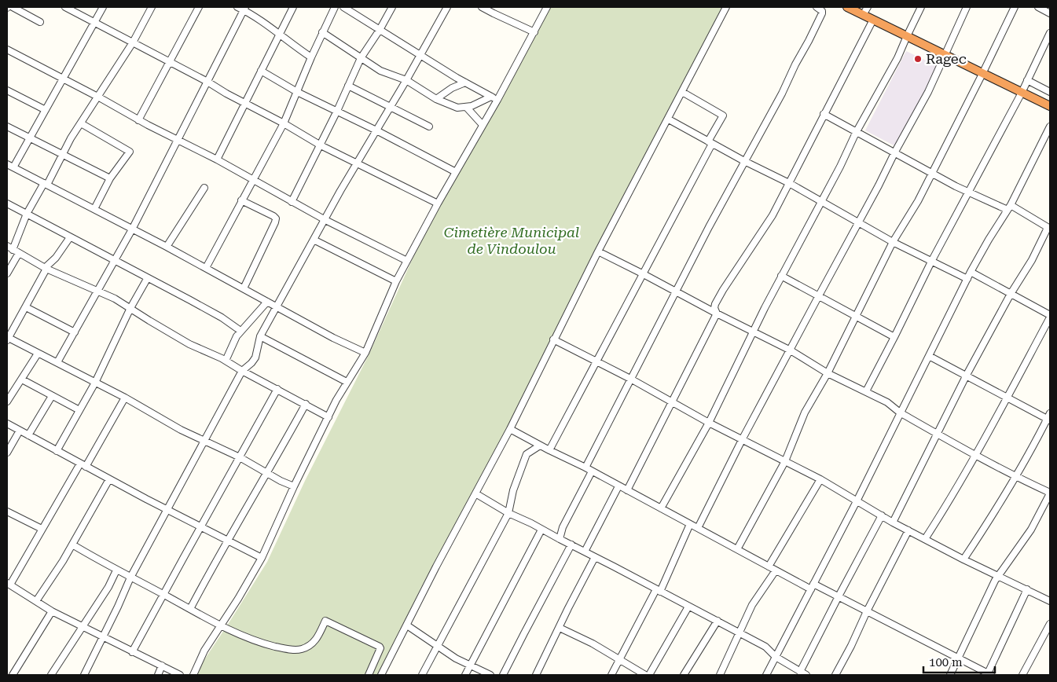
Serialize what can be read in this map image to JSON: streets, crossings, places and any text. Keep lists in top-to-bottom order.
{
  "parks": ["Cimetière Municipal de Vindoulou"],
  "places": ["Ragec"],
  "scale_bar": "100 m"
}
